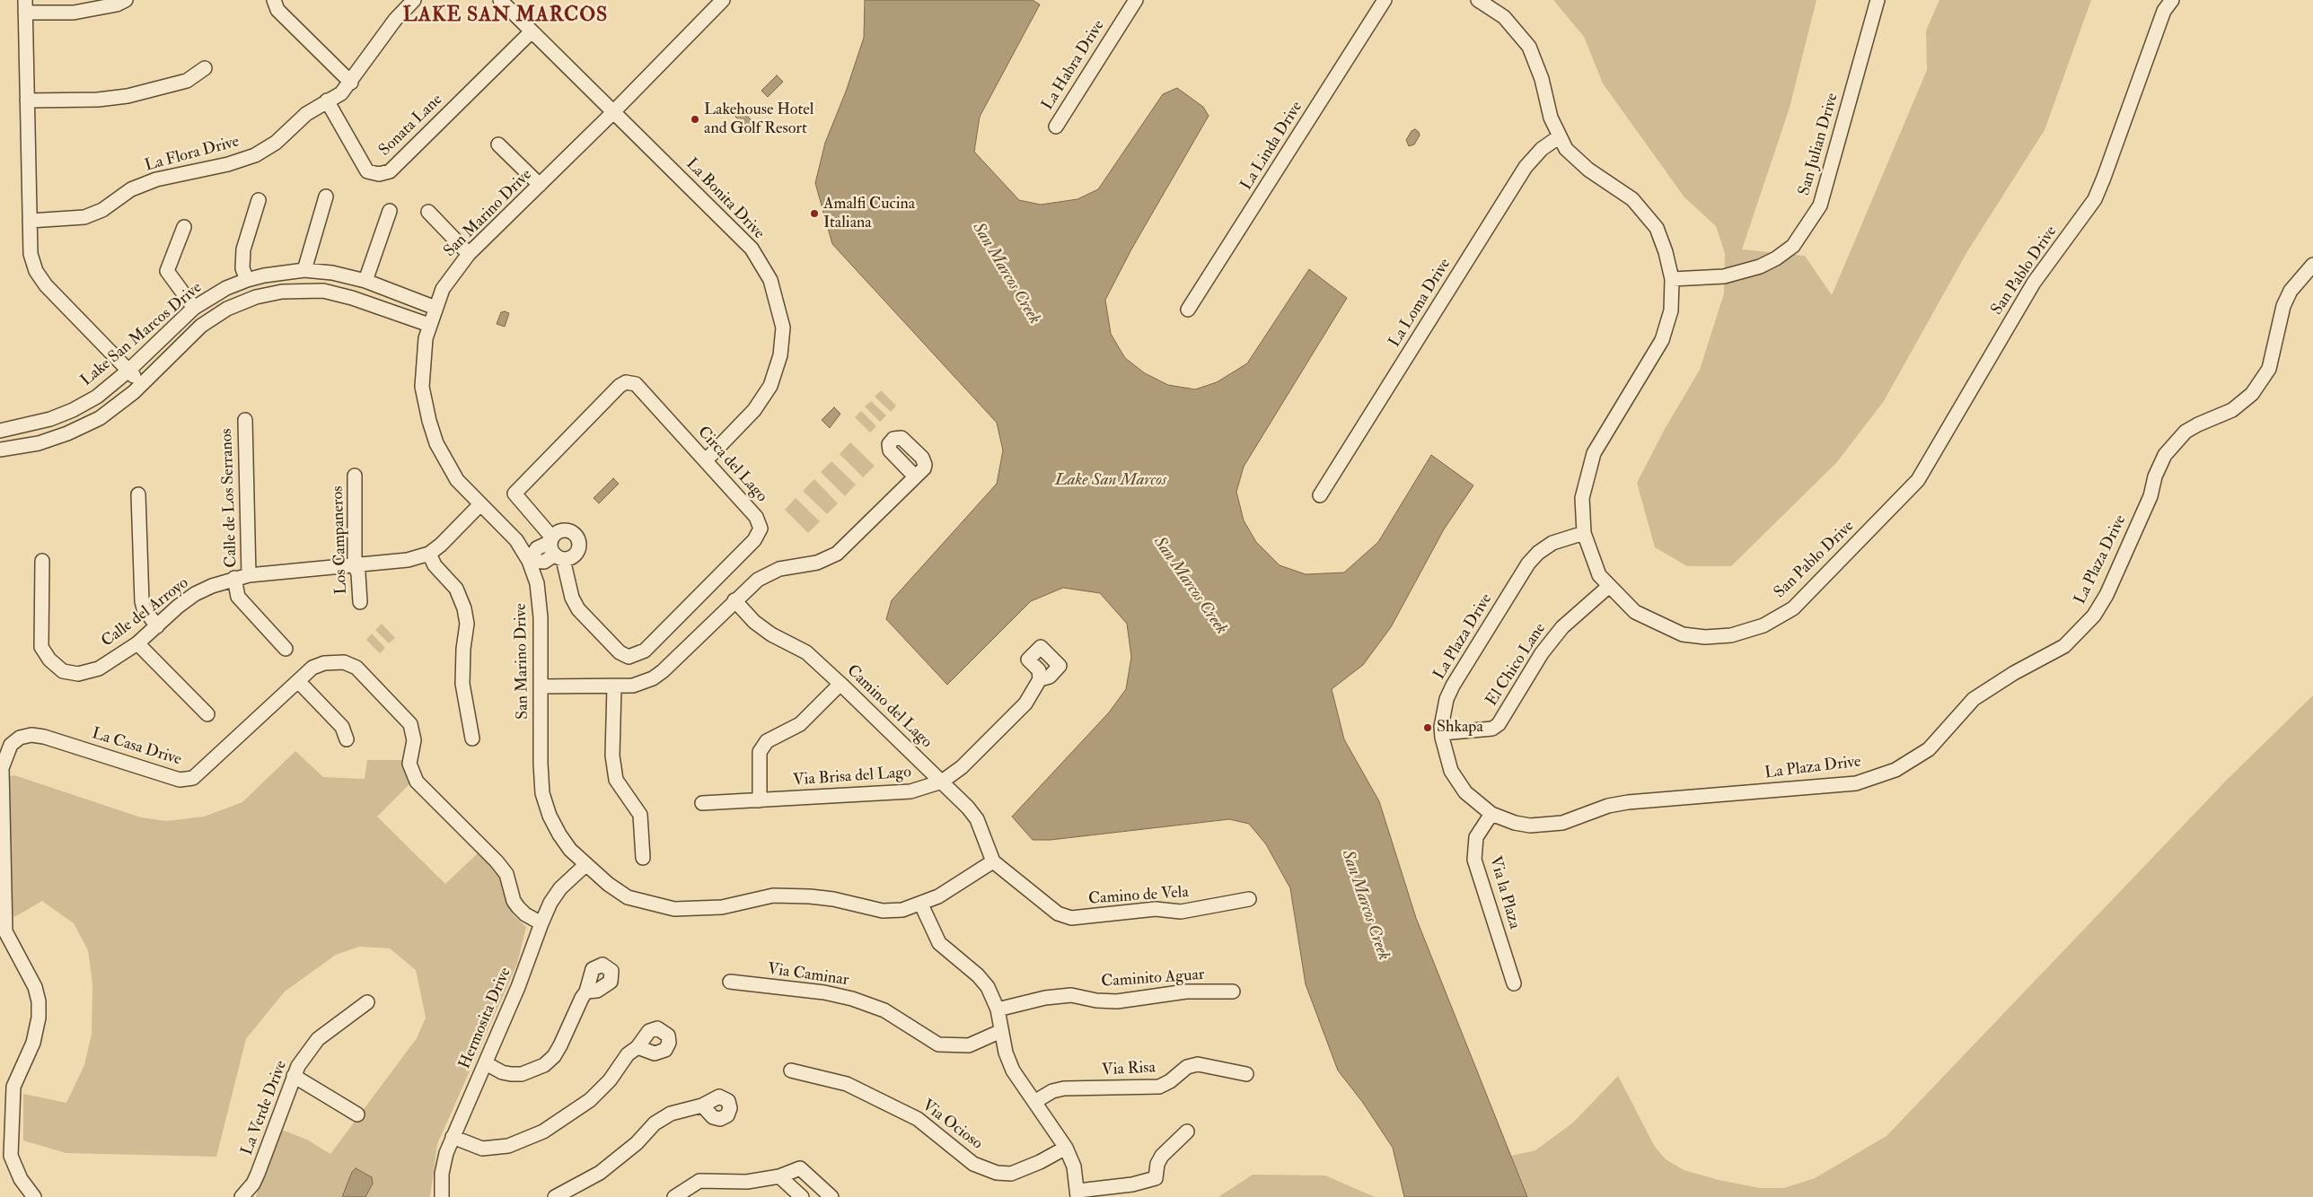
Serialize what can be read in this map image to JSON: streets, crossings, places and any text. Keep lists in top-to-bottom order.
{
  "streets": {
    "street": [
      "La Habra Drive",
      "Sonata Lane",
      "San Julian Drive",
      "La Linda Drive",
      "La Flora Drive",
      "La Bonita Drive",
      "San Marino Drive",
      "San Pablo Drive",
      "La Loma Drive",
      "Lake San Marcos Drive",
      "Circa del Lago",
      "Calle de Los Serranos",
      "Los Campaneros",
      "La Plaza Drive",
      "Calle del Arroyo",
      "El Chico Lane",
      "Camino del Lago",
      "La Casa Drive",
      "Via Brisa del Lago",
      "Via la Plaza",
      "Camino de Vela",
      "Via Caminar",
      "Caminito Aguar",
      "Hermosita Drive",
      "Via Risa",
      "La Verde Drive",
      "Via Ocioso"
    ]
  },
  "crossings": [
    ["Sonata Lane", "La Flora Drive"],
    ["Sonata Lane", "La Bonita Drive"],
    ["San Julian Drive", "San Pablo Drive"],
    ["La Bonita Drive", "San Marino Drive"],
    ["La Bonita Drive", "Circa del Lago"],
    ["San Marino Drive", "Lake San Marcos Drive"],
    ["San Marino Drive", "Calle del Arroyo"],
    ["San Marino Drive", "Camino del Lago"],
    ["San Marino Drive", "Camino de Vela"],
    ["San Marino Drive", "Hermosita Drive"],
    ["San Pablo Drive", "La Loma Drive"],
    ["San Pablo Drive", "La Plaza Drive"],
    ["San Pablo Drive", "El Chico Lane"],
    ["Calle de Los Serranos", "Calle del Arroyo"],
    ["Los Campaneros", "Calle del Arroyo"],
    ["La Plaza Drive", "El Chico Lane"],
    ["La Plaza Drive", "Via la Plaza"],
    ["Camino del Lago", "Via Brisa del Lago"],
    ["Camino del Lago", "Camino de Vela"],
    ["La Casa Drive", "Hermosita Drive"]
  ],
  "districts": ["LAKE SAN MARCOS"],
  "water": ["San Marcos Creek", "Lake San Marcos"],
  "places": ["Lakehouse Hotel and Golf Resort", "Amalfi Cucina Italiana", "Shkapa"]
}
